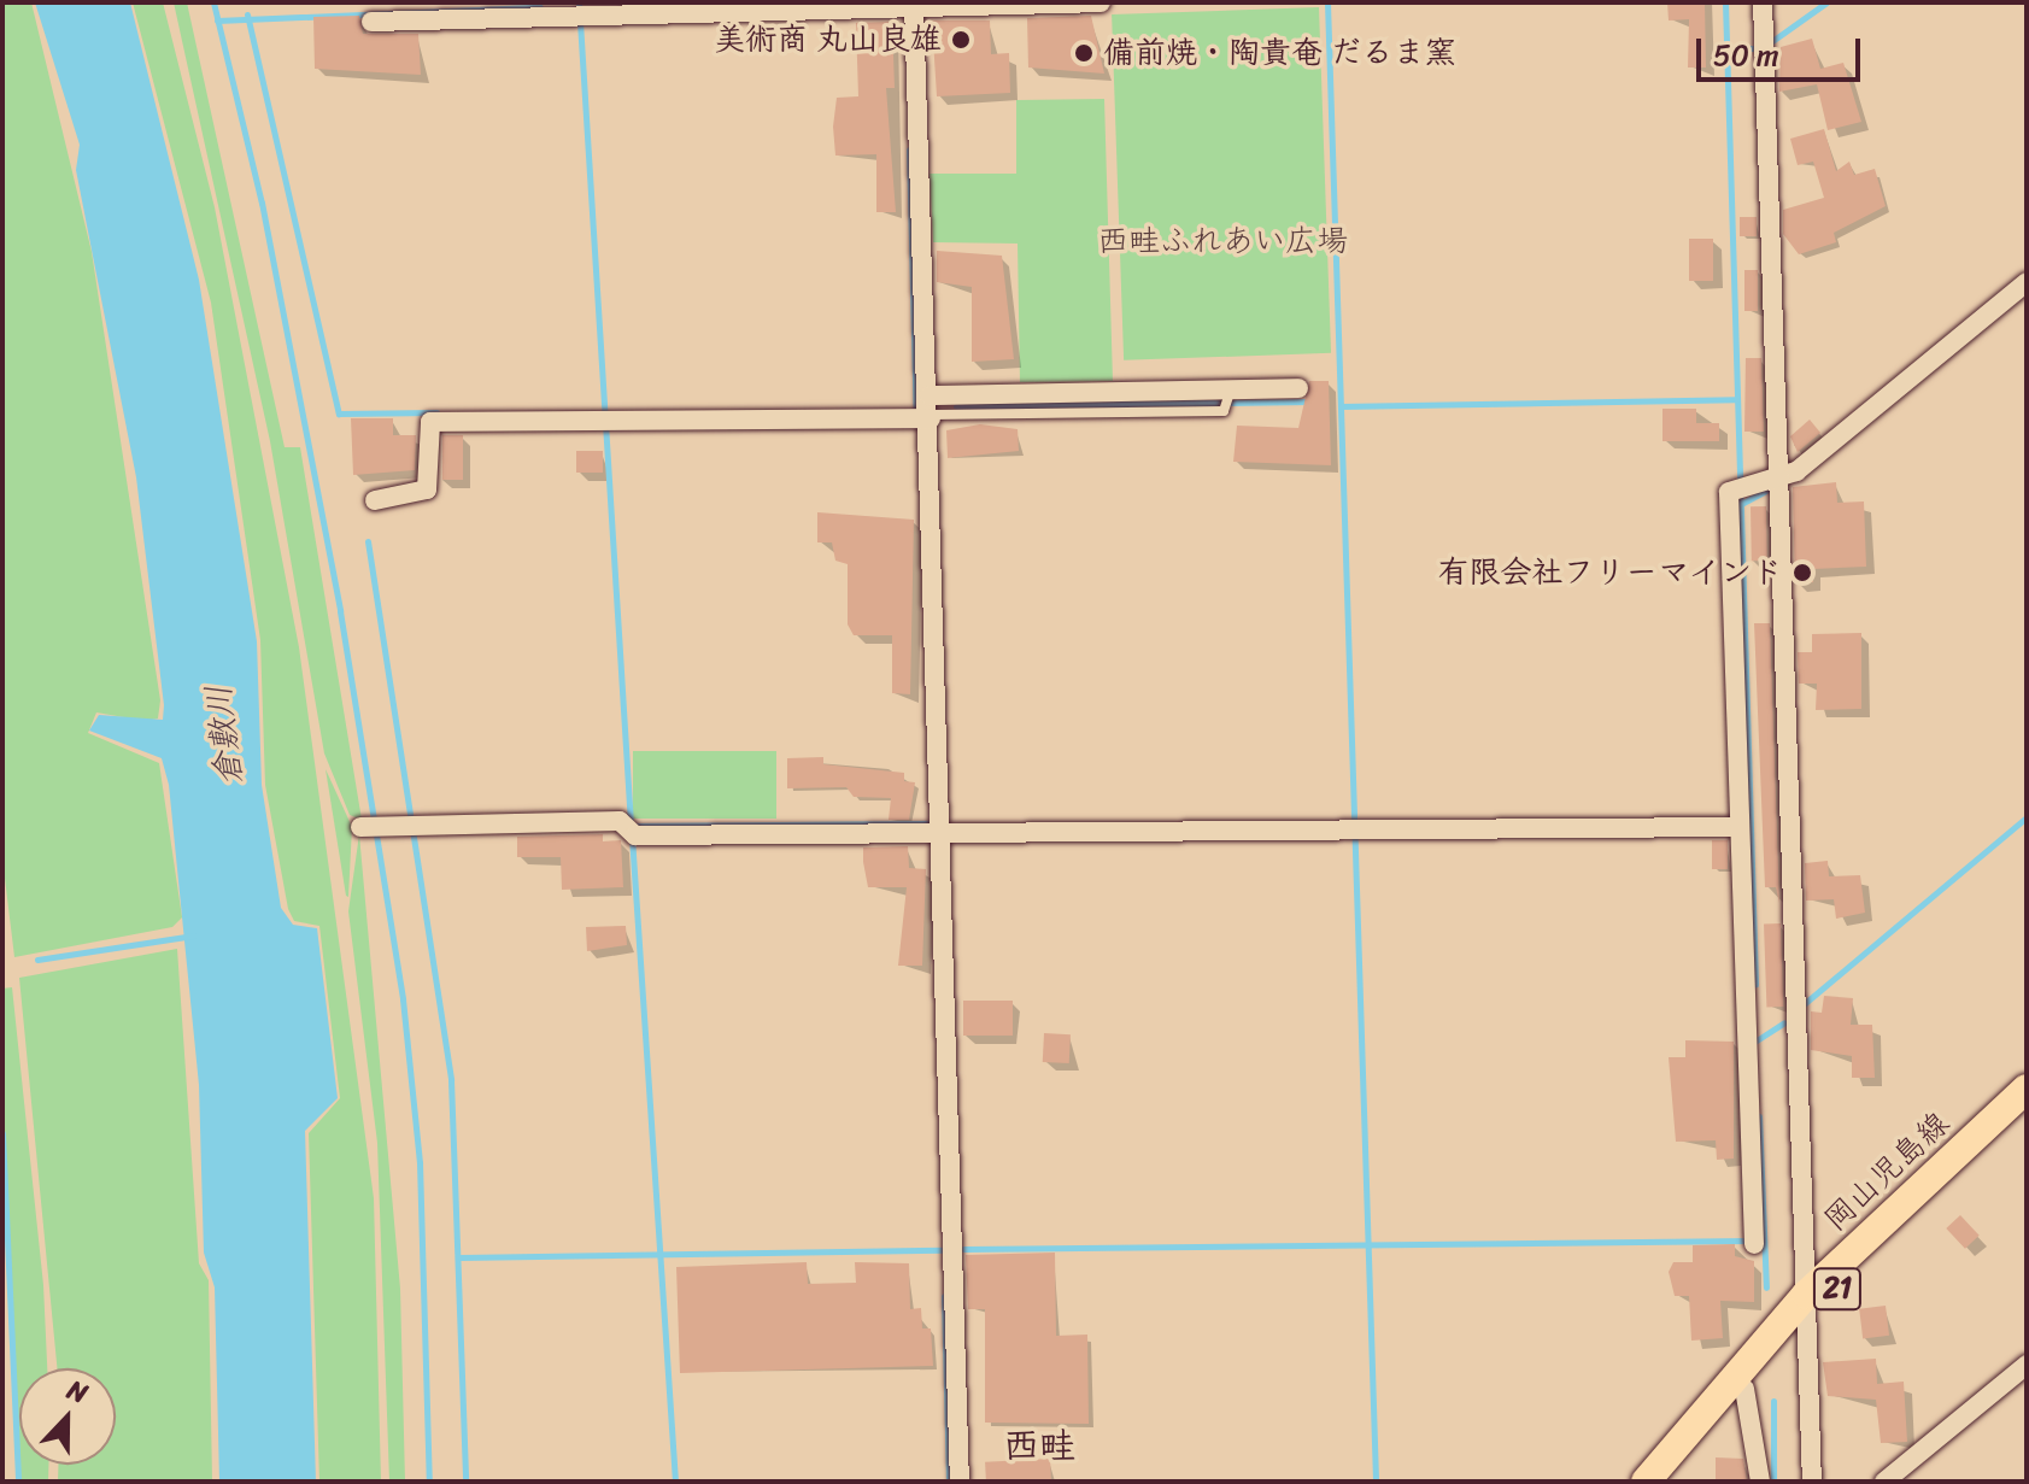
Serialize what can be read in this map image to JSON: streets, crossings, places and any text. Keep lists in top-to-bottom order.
{
  "streets": {
    "main road": ["岡山児島線", "21"]
  },
  "districts": ["西畦"],
  "water": ["倉敷川"],
  "parks": ["西畦ふれあい広場"],
  "places": ["美術商 丸山良雄", "備前焼・陶貴奄 だるま窯", "有限会社フリーマインド"],
  "scale_bar": "50 m",
  "north": "top"
}
